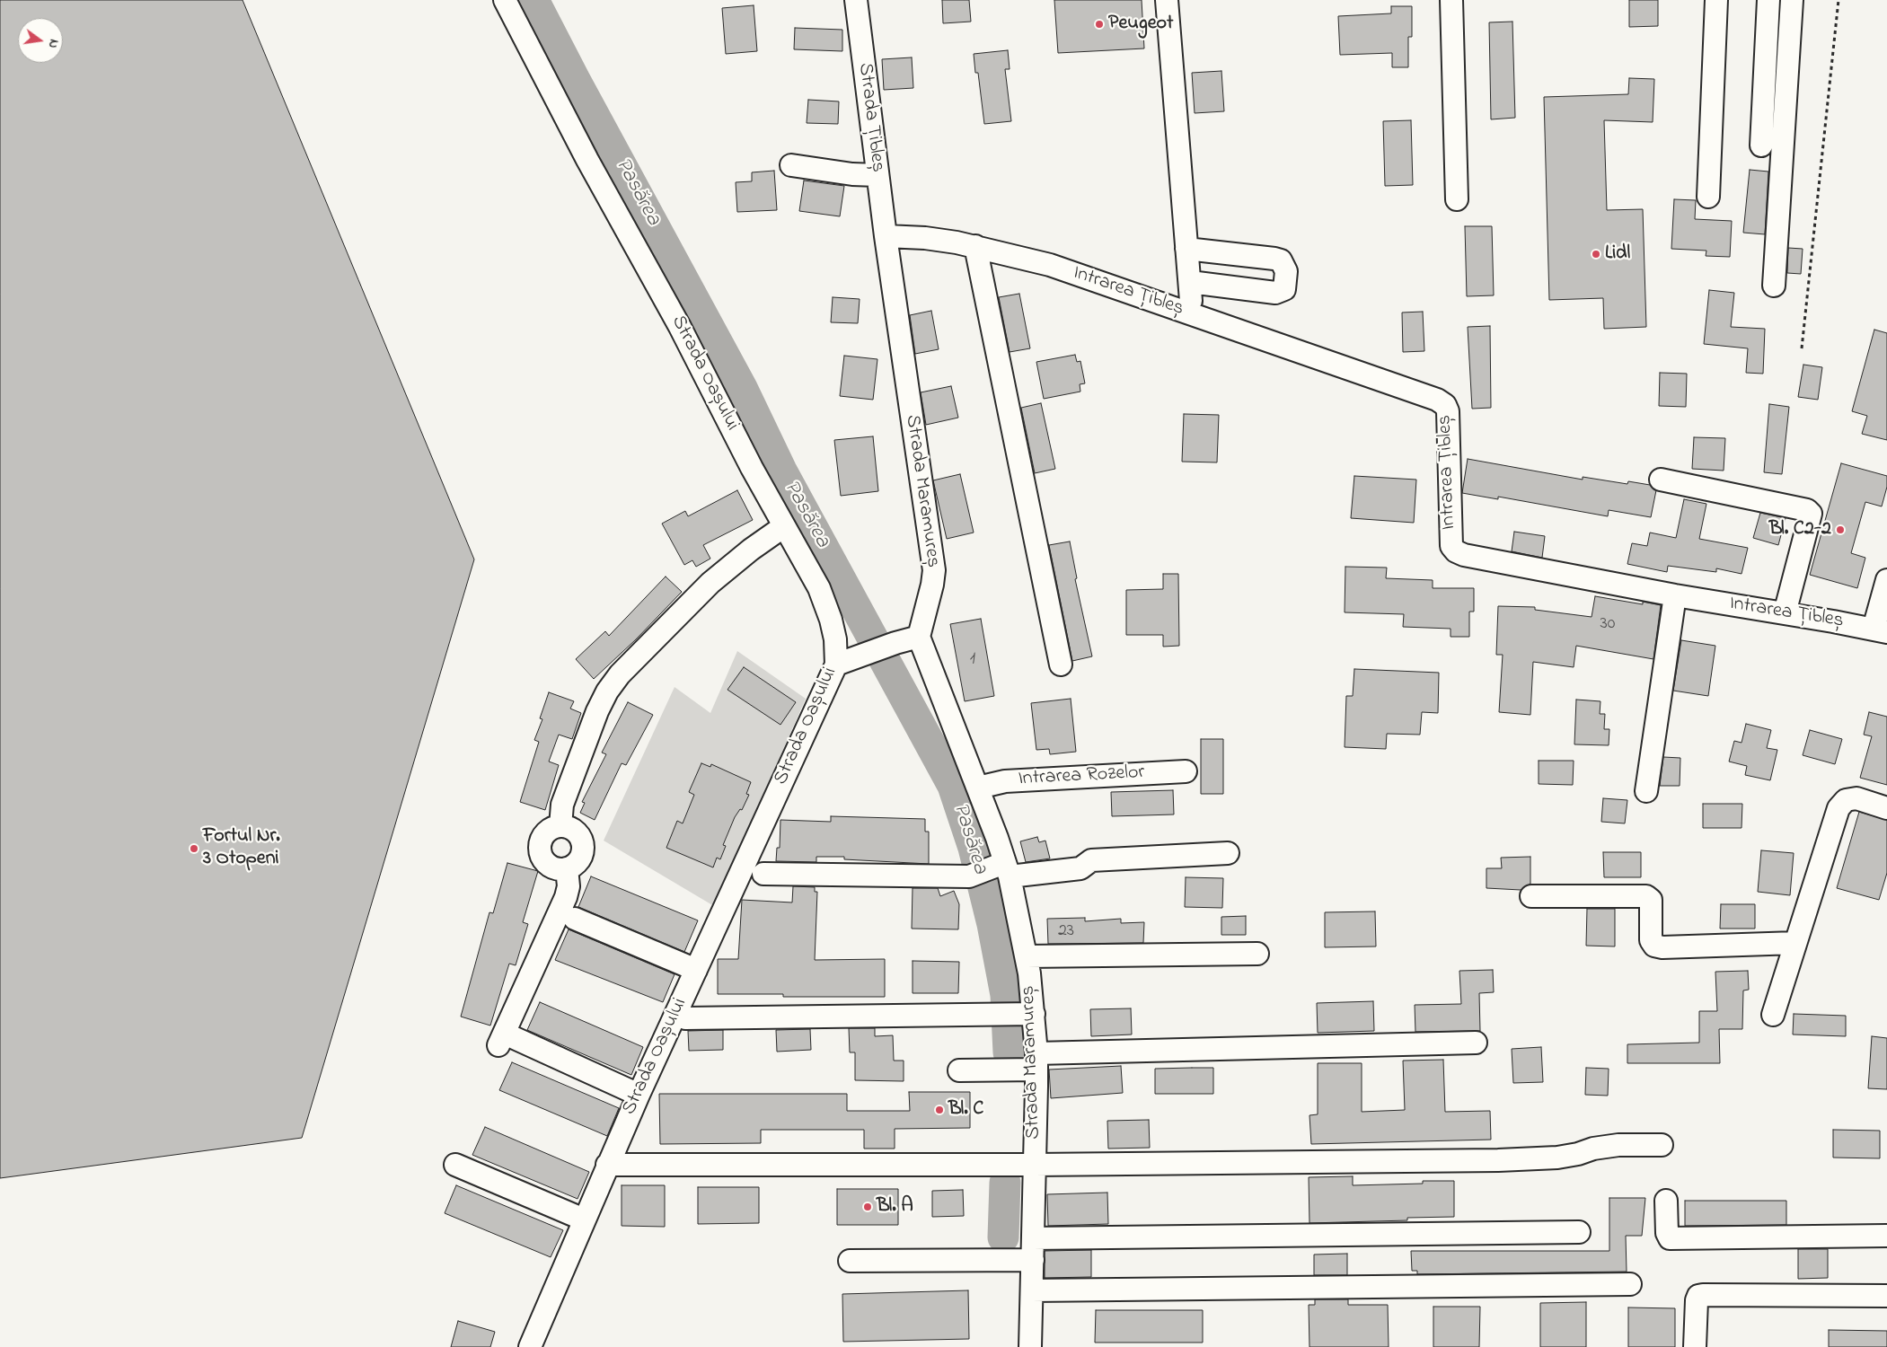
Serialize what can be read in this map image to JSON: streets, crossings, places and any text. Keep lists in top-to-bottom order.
{
  "streets": {
    "street": [
      "Strada Țibleș",
      "Intrarea Țibleș",
      "Strada Oașului",
      "Strada Maramureș",
      "Intrarea Rozelor"
    ]
  },
  "crossings": [
    ["Strada Țibleș", "Intrarea Țibleș"],
    ["Strada Țibleș", "Strada Maramureș"],
    ["Intrarea Țibleș", "Strada Maramureș"],
    ["Strada Maramureș", "Intrarea Rozelor"]
  ],
  "water": ["Pasărea"],
  "places": [
    "Peugeot",
    "Lidl",
    "Bl. C2-2",
    "Fortul Nr. 3 Otopeni",
    "Bl. C",
    "Bl. A"
  ],
  "house_numbers": ["30", "1", "23"],
  "north": "right"
}
